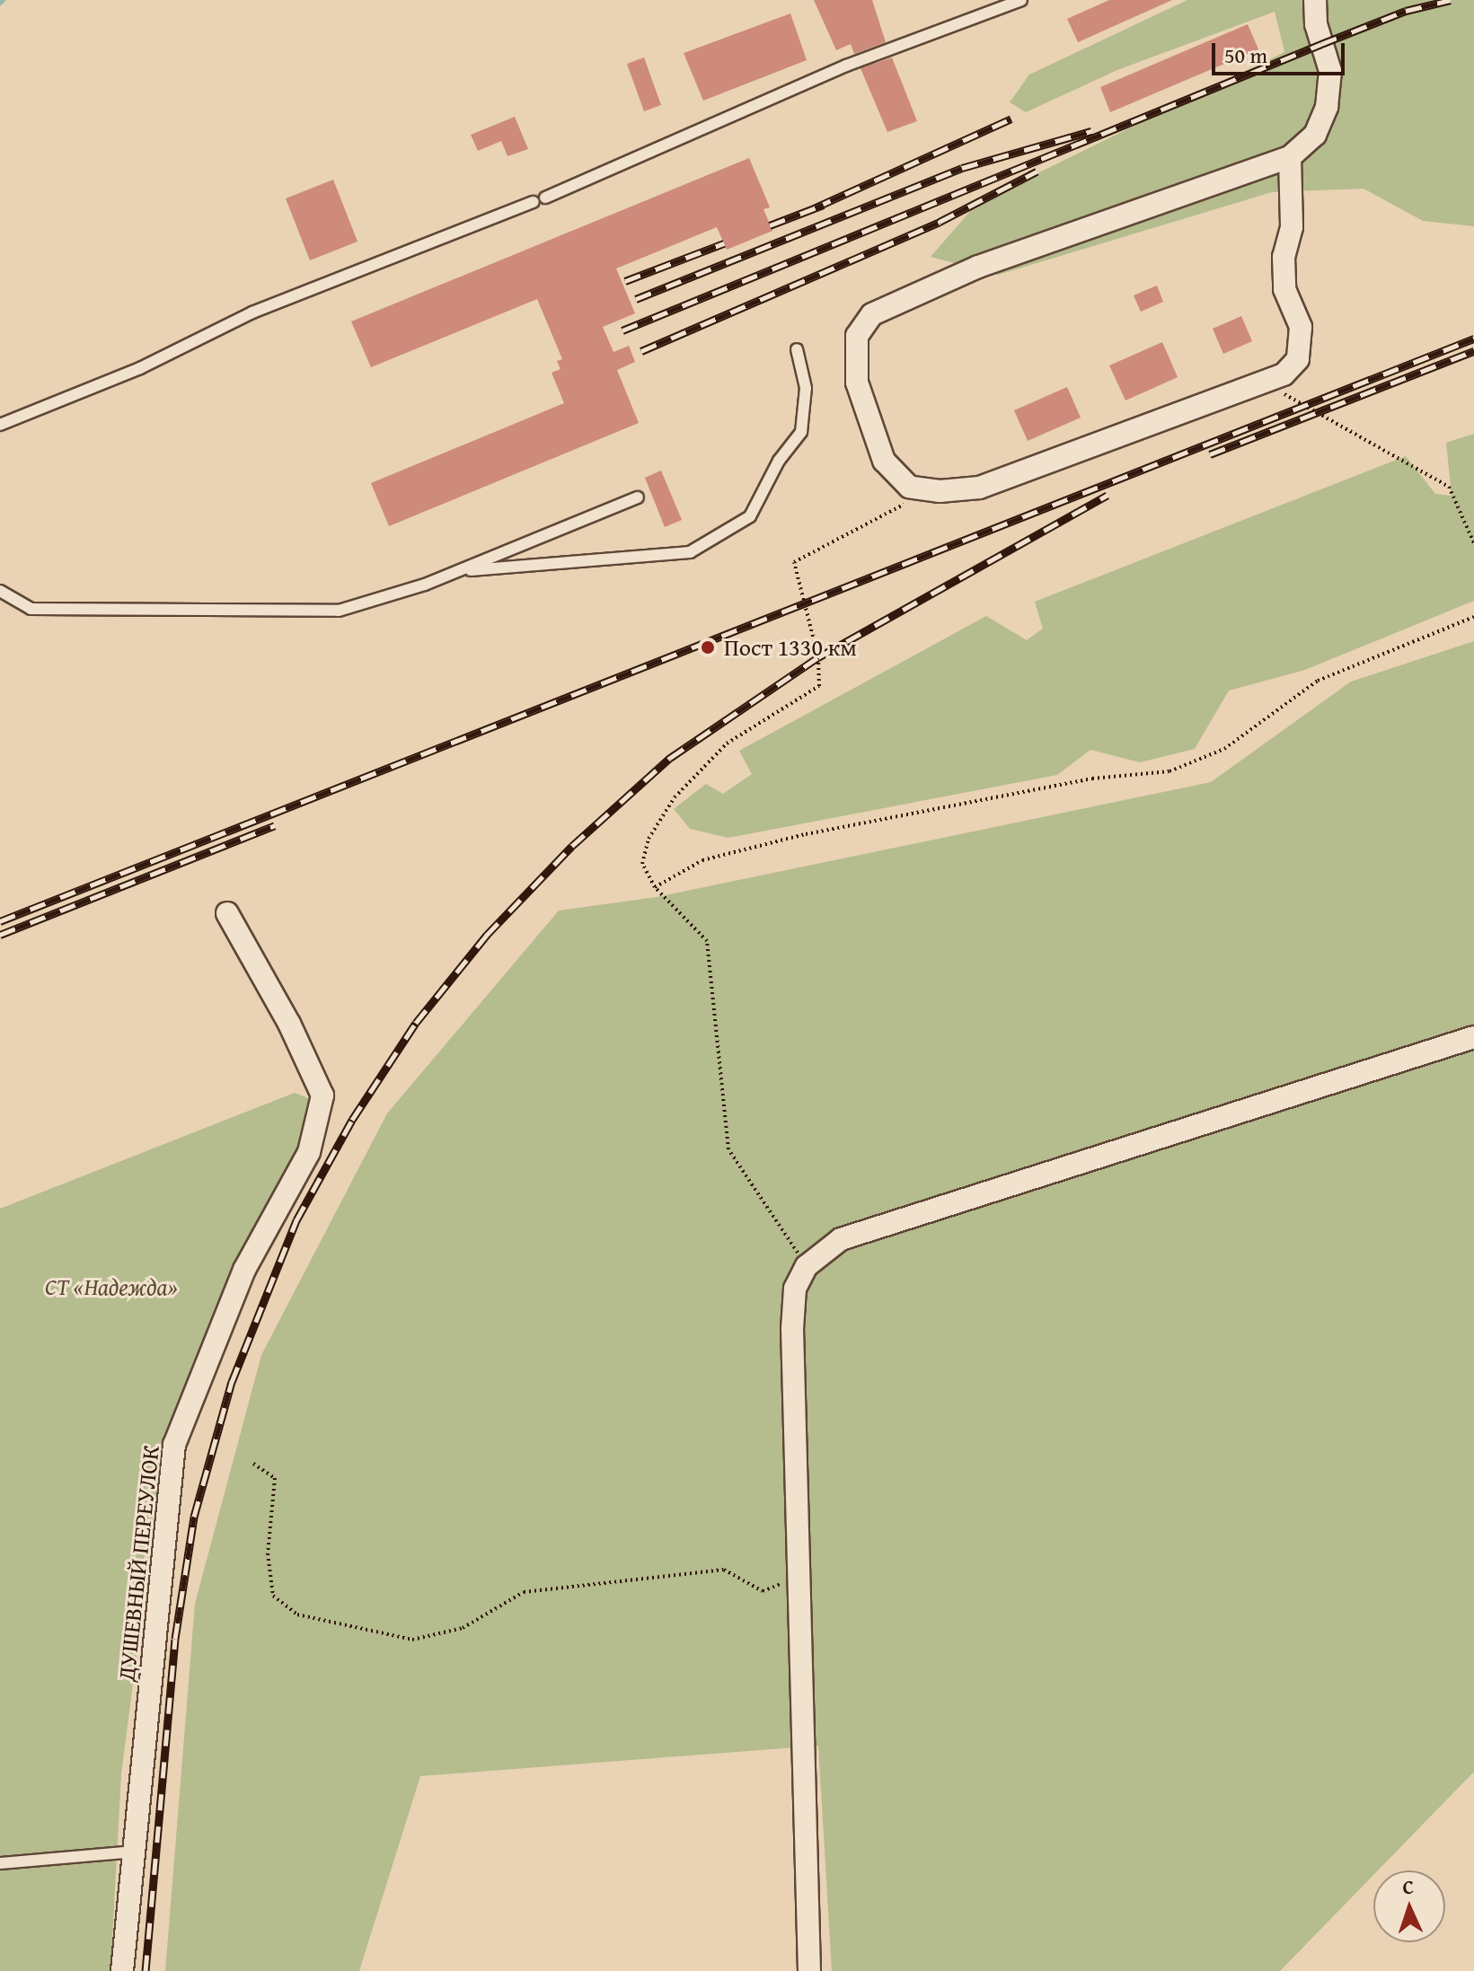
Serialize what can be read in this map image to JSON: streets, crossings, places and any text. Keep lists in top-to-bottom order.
{
  "streets": {
    "street": ["ДУШЕВНЫЙ ПЕРЕУЛОК"]
  },
  "parks": ["СТ «Надежда»"],
  "places": ["Пост 1330 км"],
  "scale_bar": "50 m",
  "north": "top"
}
